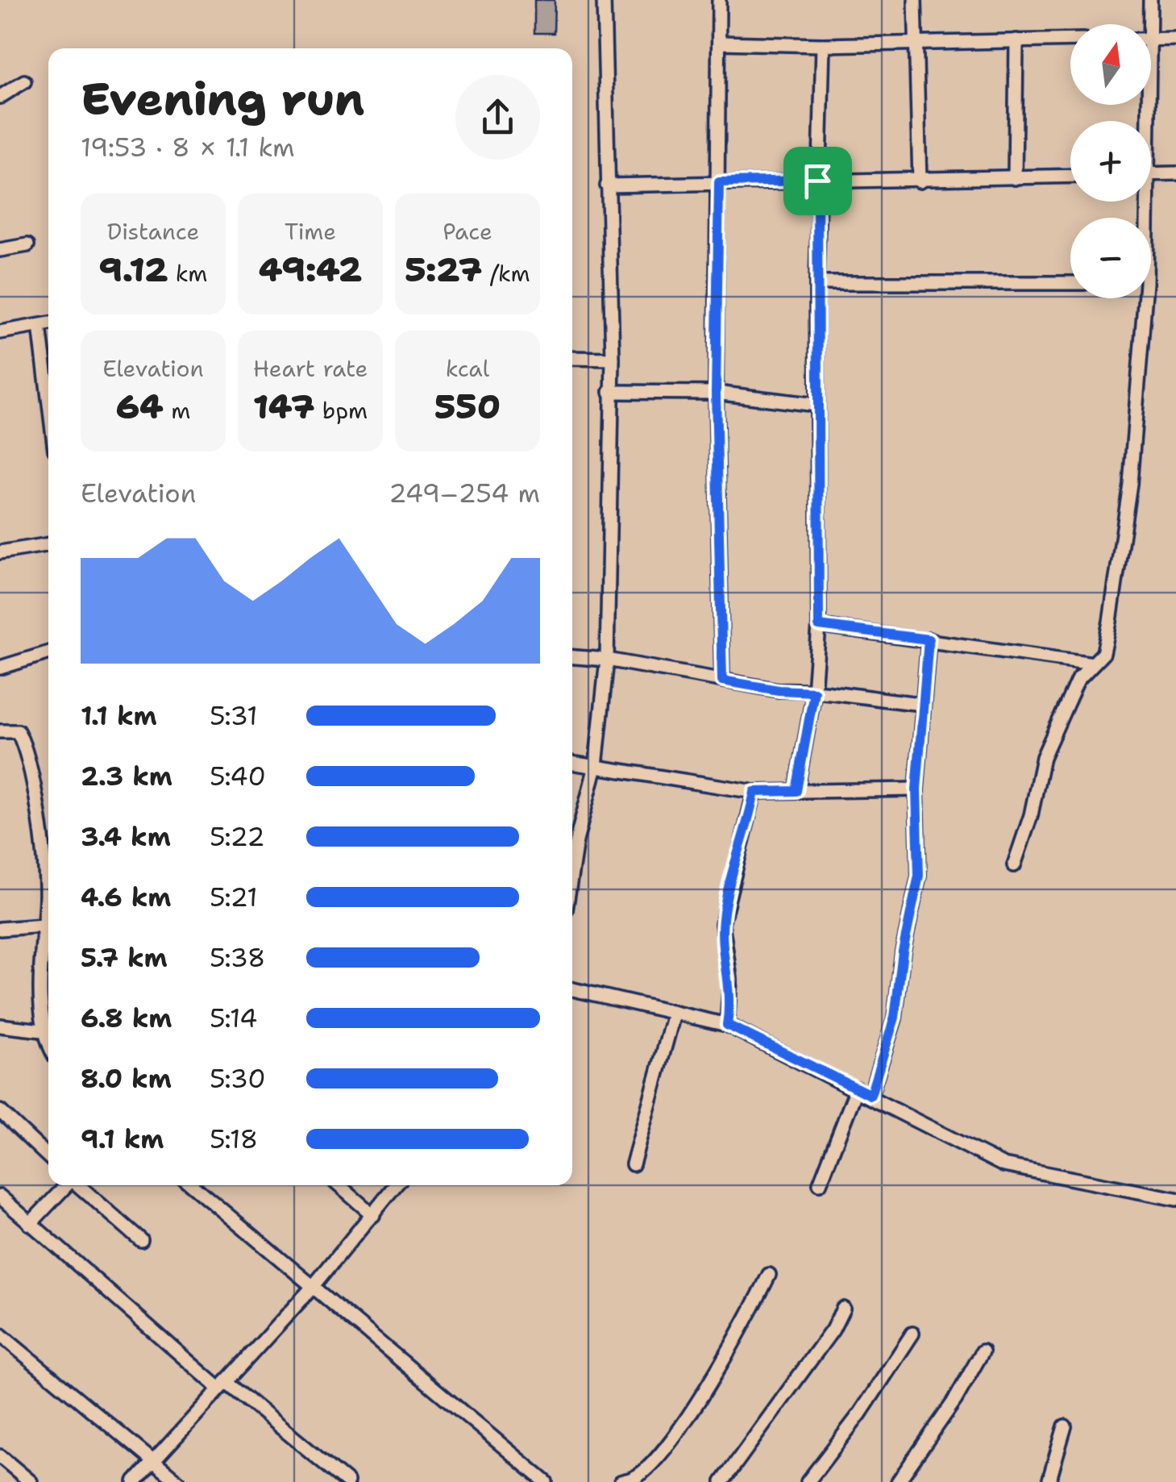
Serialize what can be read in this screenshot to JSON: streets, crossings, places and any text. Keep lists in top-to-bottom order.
{
  "north": "top",
  "page": {
    "map_buttons": ["+", "−"],
    "heading": ["Evening run", "19:53 · 8 × 1.1 km"],
    "stats": [
      ["Distance", "9.12 km"],
      ["Time", "49:42"],
      ["Pace", "5:27 /km"],
      ["Elevation", "64 m"],
      ["Heart rate", "147 bpm"],
      ["kcal", "550"]
    ],
    "chart": ["Elevation", "249–254 m"],
    "list": [
      {
        "name": "1.1 km",
        "note": "5:31"
      },
      {
        "name": "2.3 km",
        "note": "5:40"
      },
      {
        "name": "3.4 km",
        "note": "5:22"
      },
      {
        "name": "4.6 km",
        "note": "5:21"
      },
      {
        "name": "5.7 km",
        "note": "5:38"
      },
      {
        "name": "6.8 km",
        "note": "5:14"
      },
      {
        "name": "8.0 km",
        "note": "5:30"
      },
      {
        "name": "9.1 km",
        "note": "5:18"
      }
    ]
  }
}
